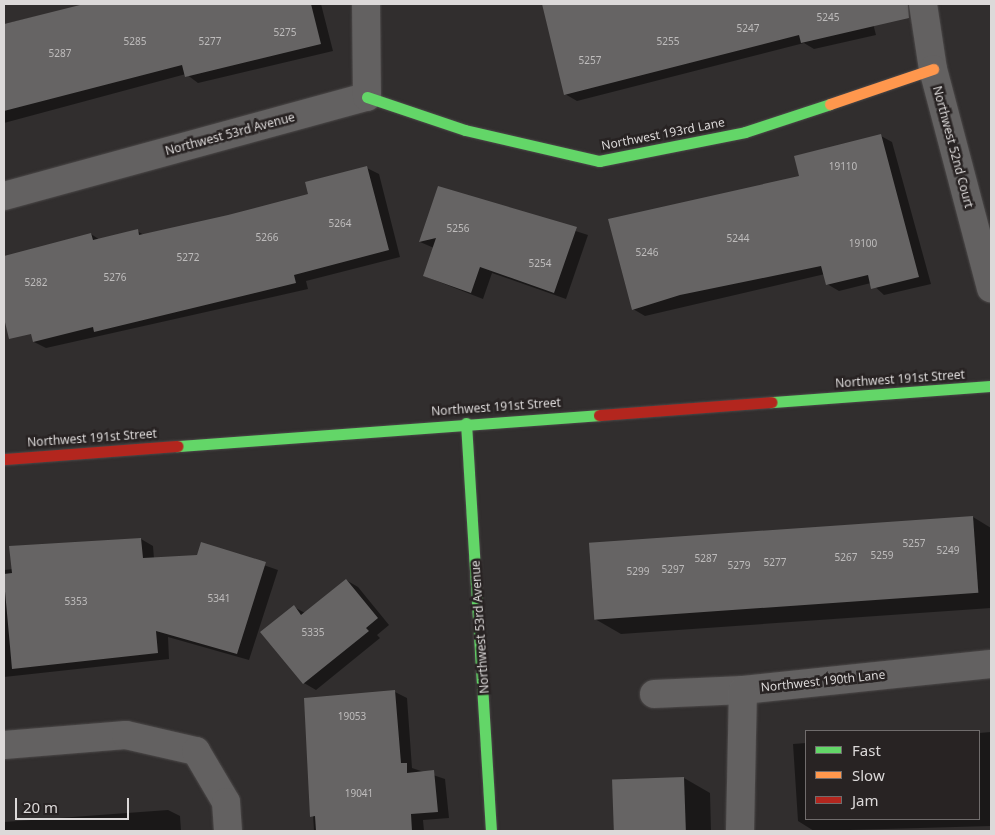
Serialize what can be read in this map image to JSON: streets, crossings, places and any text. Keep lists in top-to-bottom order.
{
  "streets": {
    "street": [
      "Northwest 53rd Avenue",
      "Northwest 193rd Lane",
      "Northwest 52nd Court",
      "Northwest 191st Street",
      "Northwest 190th Lane"
    ]
  },
  "crossings": [
    ["Northwest 53rd Avenue", "Northwest 193rd Lane"],
    ["Northwest 53rd Avenue", "Northwest 191st Street"],
    ["Northwest 193rd Lane", "Northwest 52nd Court"]
  ],
  "house_numbers": [
    "5245",
    "5247",
    "5275",
    "5285",
    "5277",
    "5255",
    "5287",
    "5257",
    "19110",
    "5264",
    "5256",
    "5266",
    "5244",
    "19100",
    "5246",
    "5272",
    "5254",
    "5276",
    "5282",
    "5257",
    "5249",
    "5259",
    "5267",
    "5287",
    "5277",
    "5279",
    "5297",
    "5299",
    "5341",
    "5353",
    "5335",
    "19053",
    "19041"
  ],
  "legend": ["Fast", "Slow", "Jam"],
  "scale_bar": "20 m"
}
